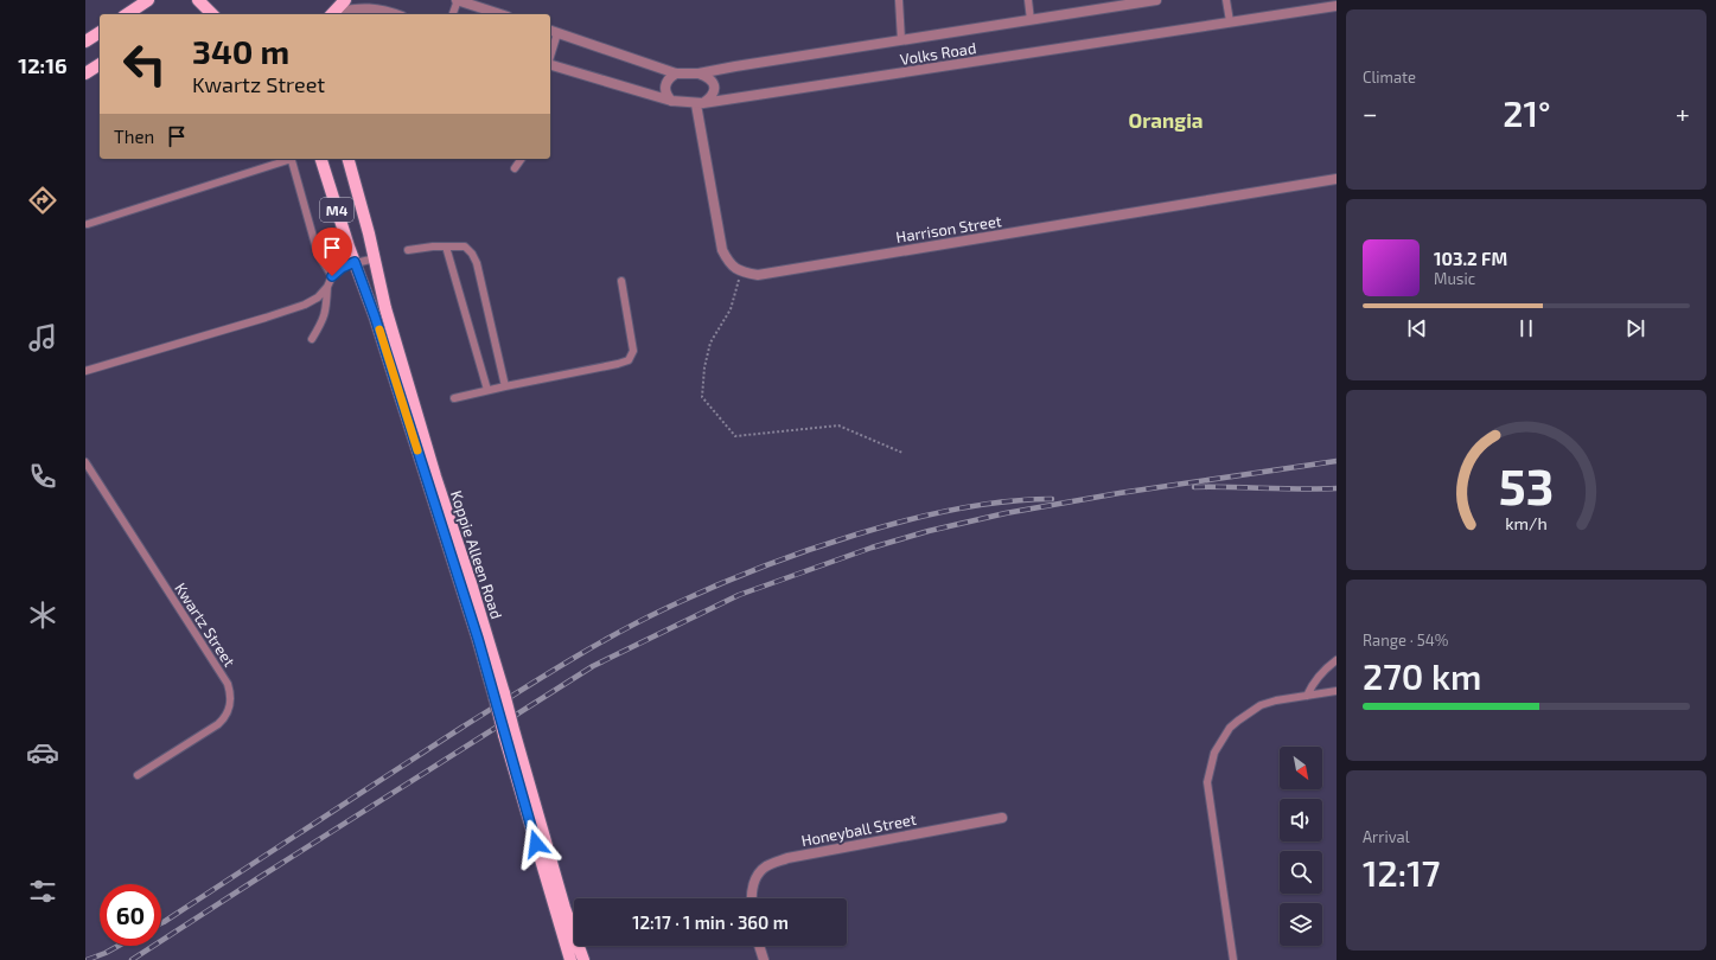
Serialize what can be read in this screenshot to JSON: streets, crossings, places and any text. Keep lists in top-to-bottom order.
{
  "streets": {
    "main road": ["M4", "Koppie Alleen Road"],
    "street": ["Volks Road", "Harrison Street", "Honeyball Street"],
    "lane": ["Kwartz Street"]
  },
  "districts": ["Orangia"],
  "north": "bottom right",
  "page": {
    "tabs": "12:16",
    "tile": [
      "Climate",
      ["Range · 54%", "270 km"],
      ["Arrival", "12:17"]
    ],
    "turn": ["340 m", "Kwartz Street"],
    "heat": ["−", "21°", "+"],
    "then": "Then",
    "song": ["103.2 FM", "Music"],
    "limit": "60",
    "trip": "12:17 · 1 min · 360 m",
    "gauge": ["53", "km/h"]
  }
}
